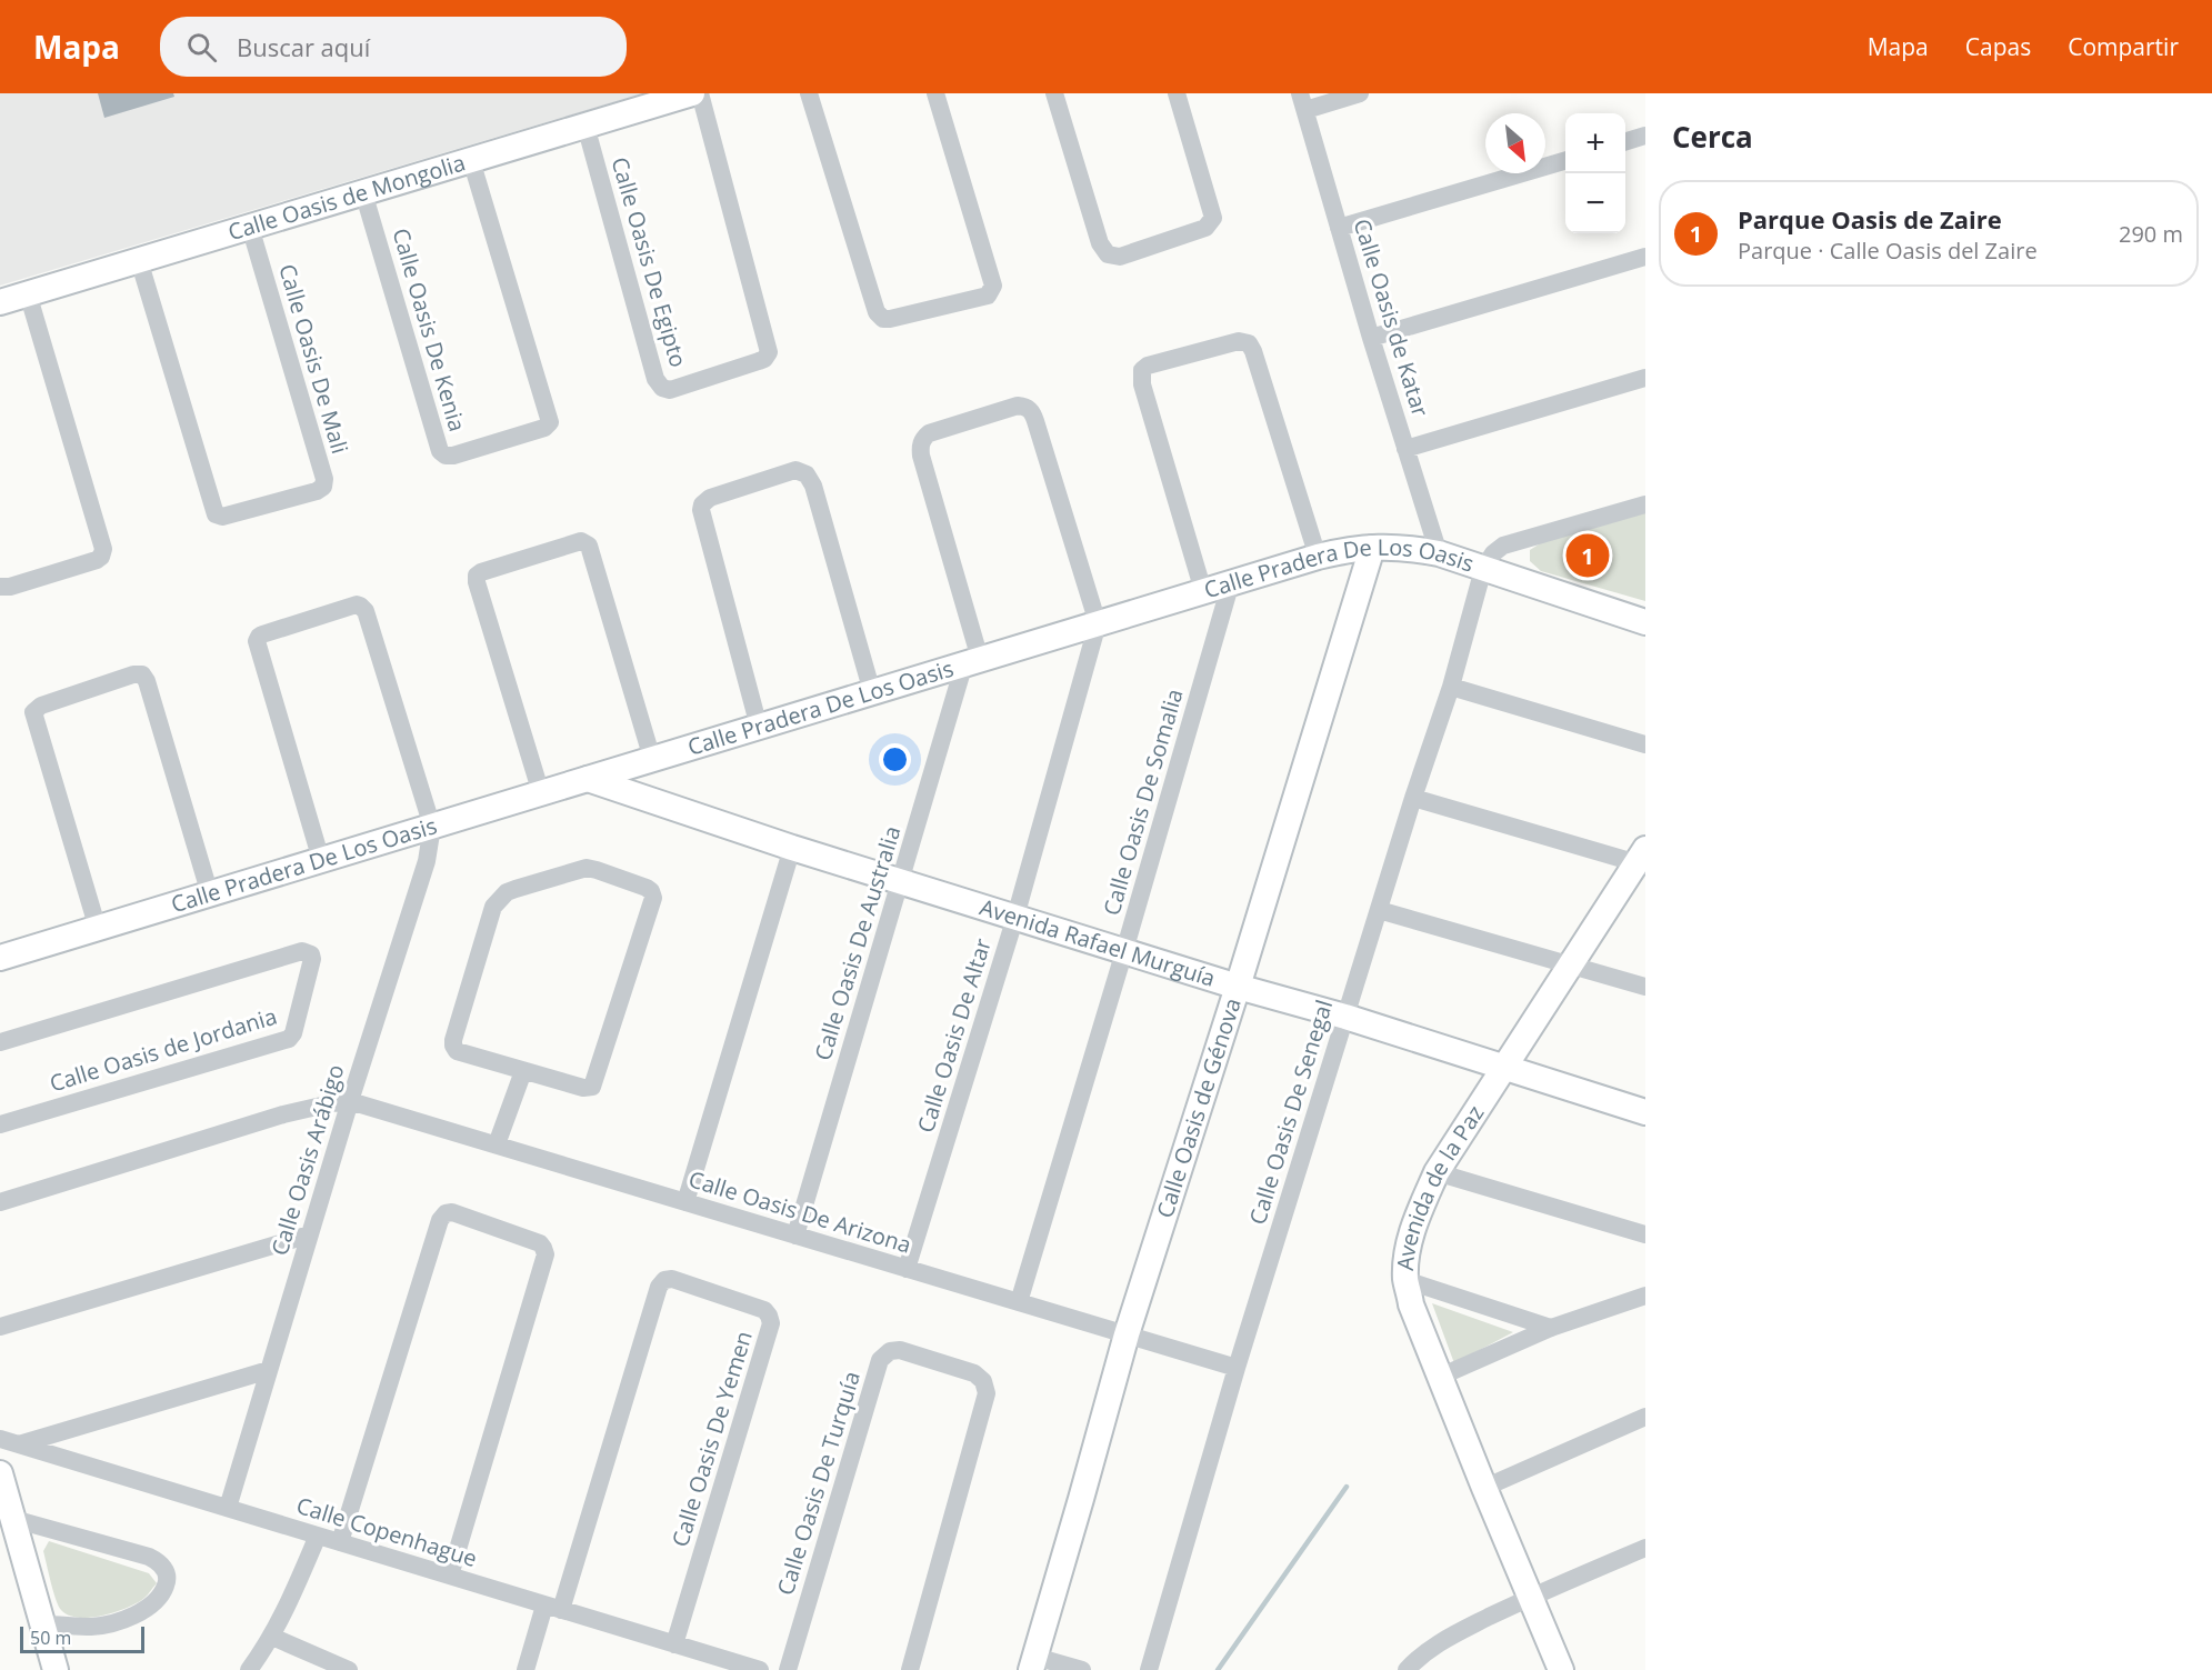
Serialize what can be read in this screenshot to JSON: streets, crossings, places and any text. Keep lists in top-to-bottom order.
{
  "streets": {
    "street": [
      "Calle Oasis de Mongolia",
      "Calle Oasis De Egipto",
      "Calle Oasis de Katar",
      "Calle Oasis De Kenia",
      "Calle Oasis De Mali",
      "Calle Pradera De Los Oasis",
      "Calle Oasis De Somalia",
      "Avenida Rafael Murguía",
      "Calle Oasis De Australia",
      "Calle Oasis De Altar",
      "Calle Oasis de Jordania",
      "Calle Oasis de Génova",
      "Calle Oasis De Senegal",
      "Calle Oasis Arábigo",
      "Avenida de la Paz",
      "Calle Oasis De Arizona",
      "Calle Oasis De Yemen",
      "Calle Oasis De Turquía",
      "Calle Copenhague"
    ]
  },
  "crossings": [
    ["Calle Oasis de Mongolia", "Calle Oasis De Egipto"],
    ["Calle Oasis de Mongolia", "Calle Oasis De Kenia"],
    ["Calle Oasis de Mongolia", "Calle Oasis De Mali"],
    ["Calle Oasis de Katar", "Calle Pradera De Los Oasis"],
    ["Calle Pradera De Los Oasis", "Calle Oasis De Somalia"],
    ["Calle Pradera De Los Oasis", "Avenida Rafael Murguía"],
    ["Calle Pradera De Los Oasis", "Calle Oasis De Australia"],
    ["Calle Pradera De Los Oasis", "Calle Oasis De Altar"],
    ["Calle Pradera De Los Oasis", "Calle Oasis de Génova"],
    ["Calle Pradera De Los Oasis", "Calle Oasis De Senegal"],
    ["Calle Pradera De Los Oasis", "Calle Oasis Arábigo"],
    ["Calle Oasis De Somalia", "Avenida Rafael Murguía"],
    ["Calle Oasis De Somalia", "Calle Oasis De Arizona"],
    ["Avenida Rafael Murguía", "Calle Oasis De Australia"],
    ["Avenida Rafael Murguía", "Calle Oasis De Altar"],
    ["Avenida Rafael Murguía", "Calle Oasis de Génova"],
    ["Avenida Rafael Murguía", "Calle Oasis De Senegal"],
    ["Avenida Rafael Murguía", "Avenida de la Paz"],
    ["Calle Oasis De Australia", "Calle Oasis De Arizona"],
    ["Calle Oasis De Altar", "Calle Oasis De Arizona"],
    ["Calle Oasis de Génova", "Calle Oasis De Arizona"],
    ["Calle Oasis De Senegal", "Calle Oasis De Arizona"],
    ["Calle Oasis Arábigo", "Calle Oasis De Arizona"],
    ["Calle Oasis Arábigo", "Calle Copenhague"],
    ["Calle Oasis De Yemen", "Calle Copenhague"]
  ],
  "scale_bar": "50 m",
  "north": "bottom right",
  "page": {
    "header": "Mapa",
    "search": "Buscar aquí",
    "nav": ["Mapa", "Capas", "Compartir"],
    "heading": "Cerca",
    "map_buttons": ["+", "−"],
    "list": [
      {
        "mark": "1",
        "name": "Parque Oasis de Zaire",
        "note": "Parque · Calle Oasis del Zaire",
        "value": "290 m"
      }
    ],
    "pins": "1",
    "scale": "50 m"
  }
}
